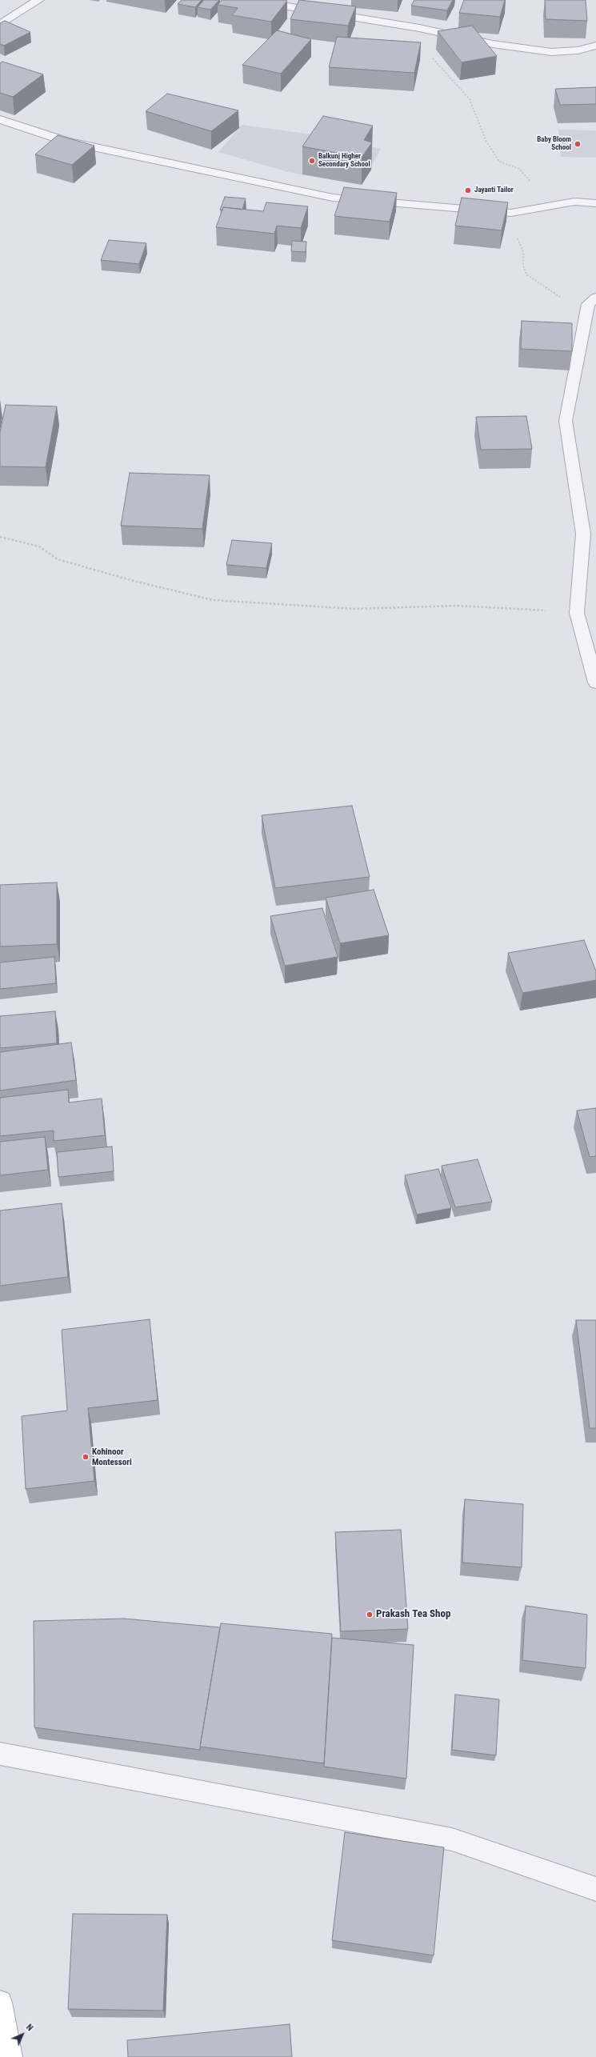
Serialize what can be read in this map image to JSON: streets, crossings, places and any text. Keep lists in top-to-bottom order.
{
  "places": [
    "Baby Bloom School",
    "Balkunj Higher Secondary School",
    "Jayanti Tailor",
    "Kohinoor Montessori",
    "Prakash Tea Shop"
  ],
  "north": "top right"
}
